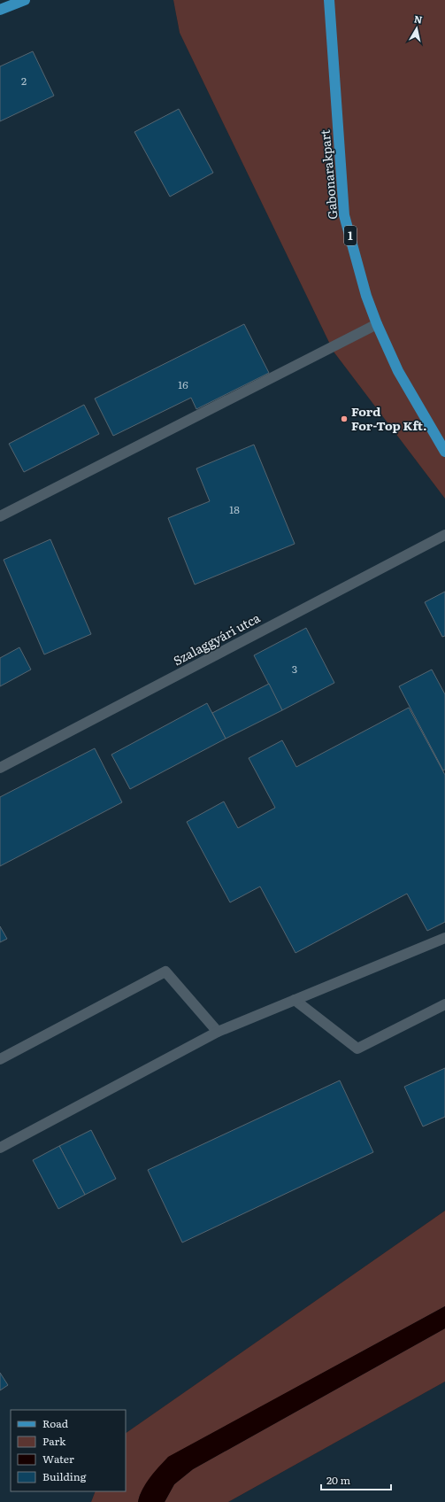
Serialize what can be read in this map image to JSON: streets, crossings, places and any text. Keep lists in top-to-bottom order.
{
  "streets": {
    "main road": ["Gabonarakpart", "1"],
    "lane": ["Szalaggyári utca"]
  },
  "places": ["Ford For-Top Kft."],
  "house_numbers": [
    "2",
    "16",
    "18",
    "3"
  ],
  "legend": [
    "Road",
    "Park",
    "Water",
    "Building"
  ],
  "scale_bar": "20 m",
  "north": "top"
}
